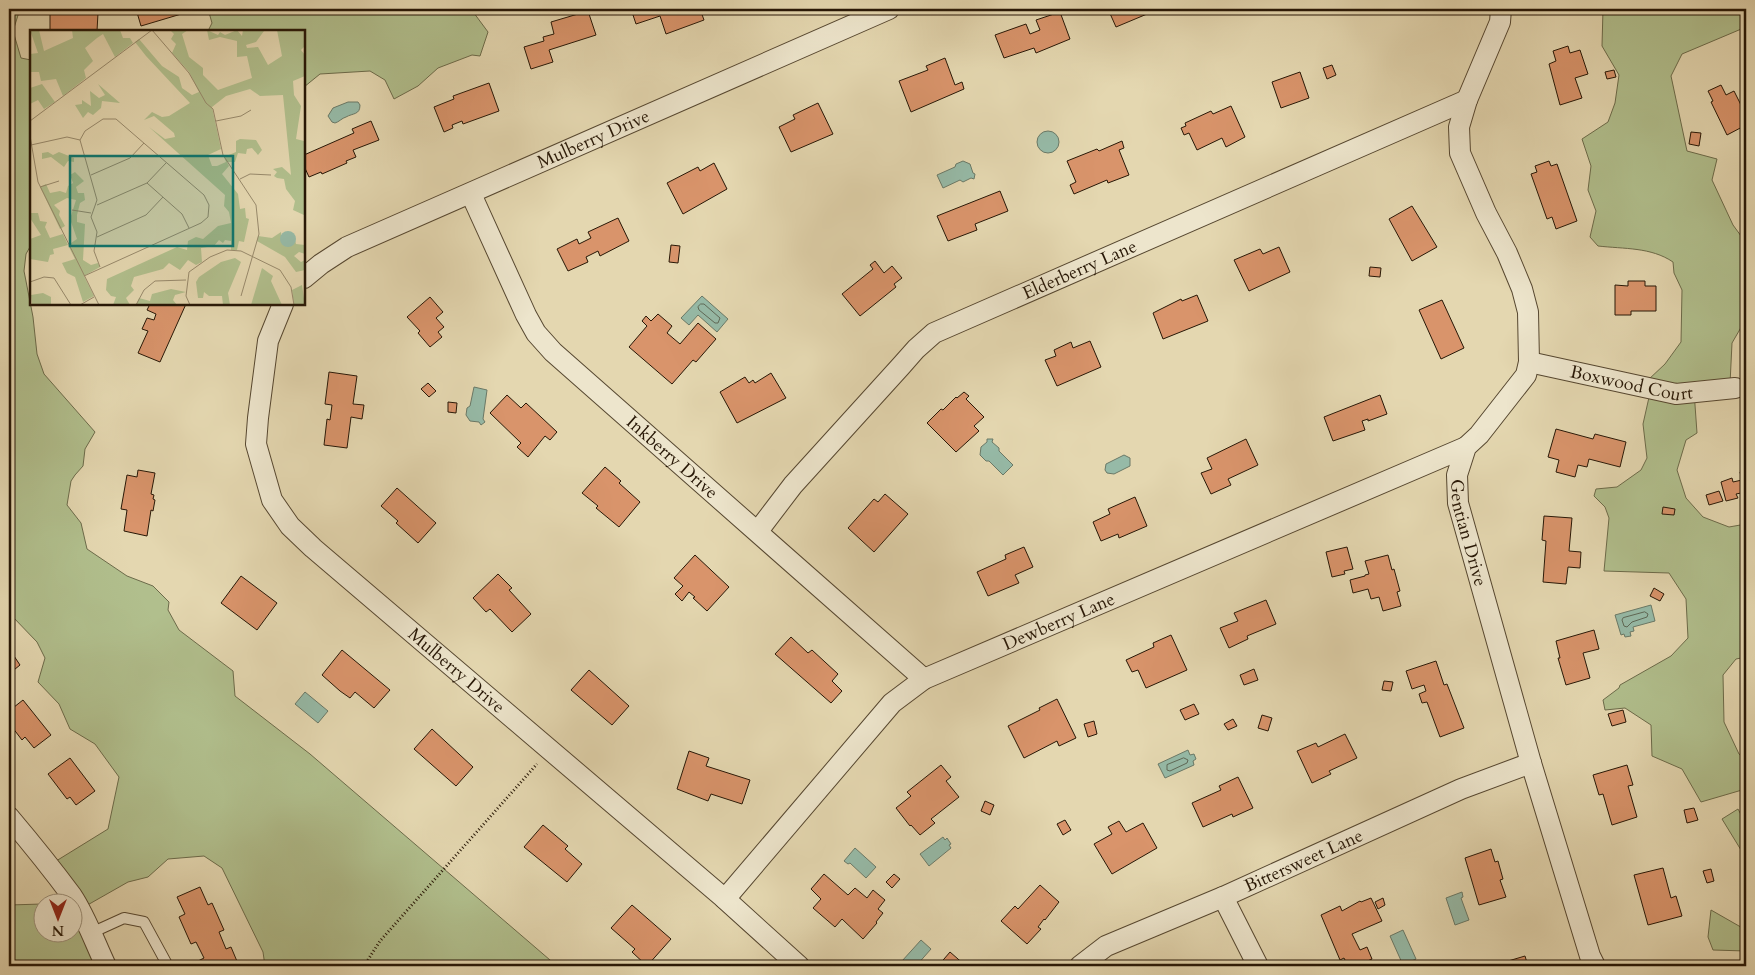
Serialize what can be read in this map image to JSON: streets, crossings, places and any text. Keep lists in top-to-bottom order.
{
  "streets": {
    "street": [
      "Mulberry Drive",
      "Elderberry Lane",
      "Boxwood Court",
      "Inkberry Drive",
      "Gentian Drive",
      "Dewberry Lane",
      "Bittersweet Lane"
    ]
  },
  "crossings": [
    ["Mulberry Drive", "Inkberry Drive"],
    ["Mulberry Drive", "Dewberry Lane"],
    ["Elderberry Lane", "Inkberry Drive"],
    ["Elderberry Lane", "Gentian Drive"],
    ["Boxwood Court", "Gentian Drive"],
    ["Inkberry Drive", "Dewberry Lane"],
    ["Gentian Drive", "Dewberry Lane"],
    ["Gentian Drive", "Bittersweet Lane"]
  ],
  "north": "bottom"
}
